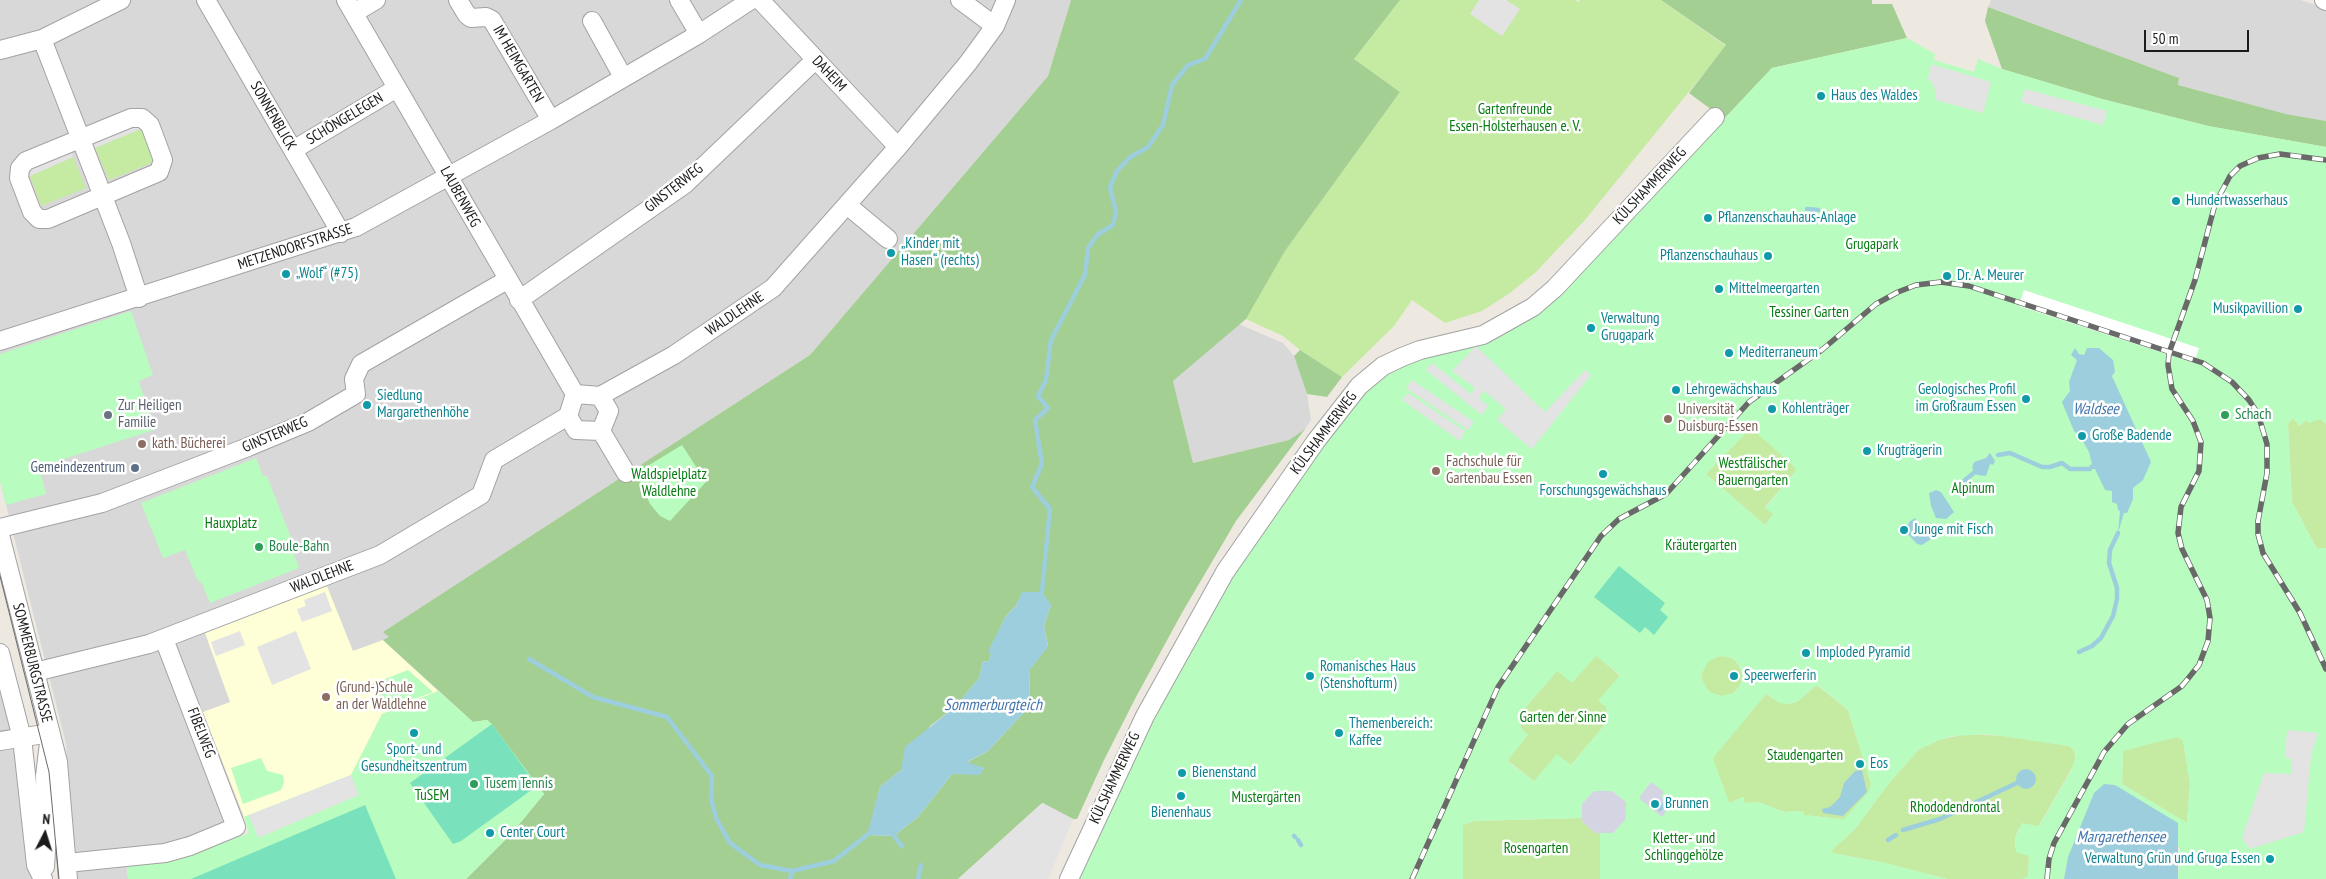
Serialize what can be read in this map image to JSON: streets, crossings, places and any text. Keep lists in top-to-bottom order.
{
  "streets": {
    "street": [
      "IM HEIMGARTEN",
      "DAHEIM",
      "SONNENBLICK",
      "SCHÖNGELEGEN",
      "KÜLSHAMMERWEG",
      "GINSTERWEG",
      "LAUBENWEG",
      "METZENDORFSTRASSE",
      "WALDLEHNE",
      "SOMMERBURGSTRASSE",
      "FIBELWEG"
    ]
  },
  "crossings": [
    ["IM HEIMGARTEN", "METZENDORFSTRASSE"],
    ["DAHEIM", "GINSTERWEG"],
    ["DAHEIM", "WALDLEHNE"],
    ["SONNENBLICK", "SCHÖNGELEGEN"],
    ["SONNENBLICK", "METZENDORFSTRASSE"],
    ["SCHÖNGELEGEN", "LAUBENWEG"],
    ["GINSTERWEG", "LAUBENWEG"],
    ["LAUBENWEG", "METZENDORFSTRASSE"],
    ["LAUBENWEG", "WALDLEHNE"],
    ["WALDLEHNE", "SOMMERBURGSTRASSE"],
    ["WALDLEHNE", "FIBELWEG"],
    ["SOMMERBURGSTRASSE", "FIBELWEG"]
  ],
  "water": ["Waldsee", "Sommerburgteich", "Margarethensee"],
  "parks": [
    "Gartenfreunde Essen-Holsterhausen e. V.",
    "Grugapark",
    "Tessiner Garten",
    "Westfälischer Bauerngarten",
    "Waldspielplatz Waldlehne",
    "Alpinum",
    "Hauxplatz",
    "Kräutergarten",
    "Garten der Sinne",
    "Staudengarten",
    "TuSEM",
    "Mustergärten",
    "Rhododendrontal",
    "Kletter- und Schlinggehölze",
    "Rosengarten"
  ],
  "places": [
    "Haus des Waldes",
    "Hundertwasserhaus",
    "Pflanzenschauhaus-Anlage",
    "„Kinder mit Hasen“ (rechts)",
    "Pflanzenschauhaus",
    "„Wolf“ (#75)",
    "Dr. A. Meurer",
    "Mittelmeergarten",
    "Musikpavillion",
    "Verwaltung Grugapark",
    "Mediterraneum",
    "Lehrgewächshaus",
    "Geologisches Profil im Großraum Essen",
    "Siedlung Margarethenhöhe",
    "Kohlenträger",
    "Zur Heiligen Familie",
    "Schach",
    "Universität Duisburg-Essen",
    "Große Badende",
    "kath. Bücherei",
    "Krugträgerin",
    "Gemeindezentrum",
    "Fachschule für Gartenbau Essen",
    "Forschungsgewächshaus",
    "Junge mit Fisch",
    "Boule-Bahn",
    "Imploded Pyramid",
    "Romanisches Haus (Stenshofturm)",
    "Speerwerferin",
    "(Grund-)Schule an der Waldlehne",
    "Sport- und Gesundheitszentrum",
    "Themenbereich: Kaffee",
    "Eos",
    "Bienenstand",
    "Tusem Tennis",
    "Bienenhaus",
    "Brunnen",
    "Center Court",
    "Verwaltung Grün und Gruga Essen"
  ],
  "scale_bar": "50 m",
  "north": "top"
}
